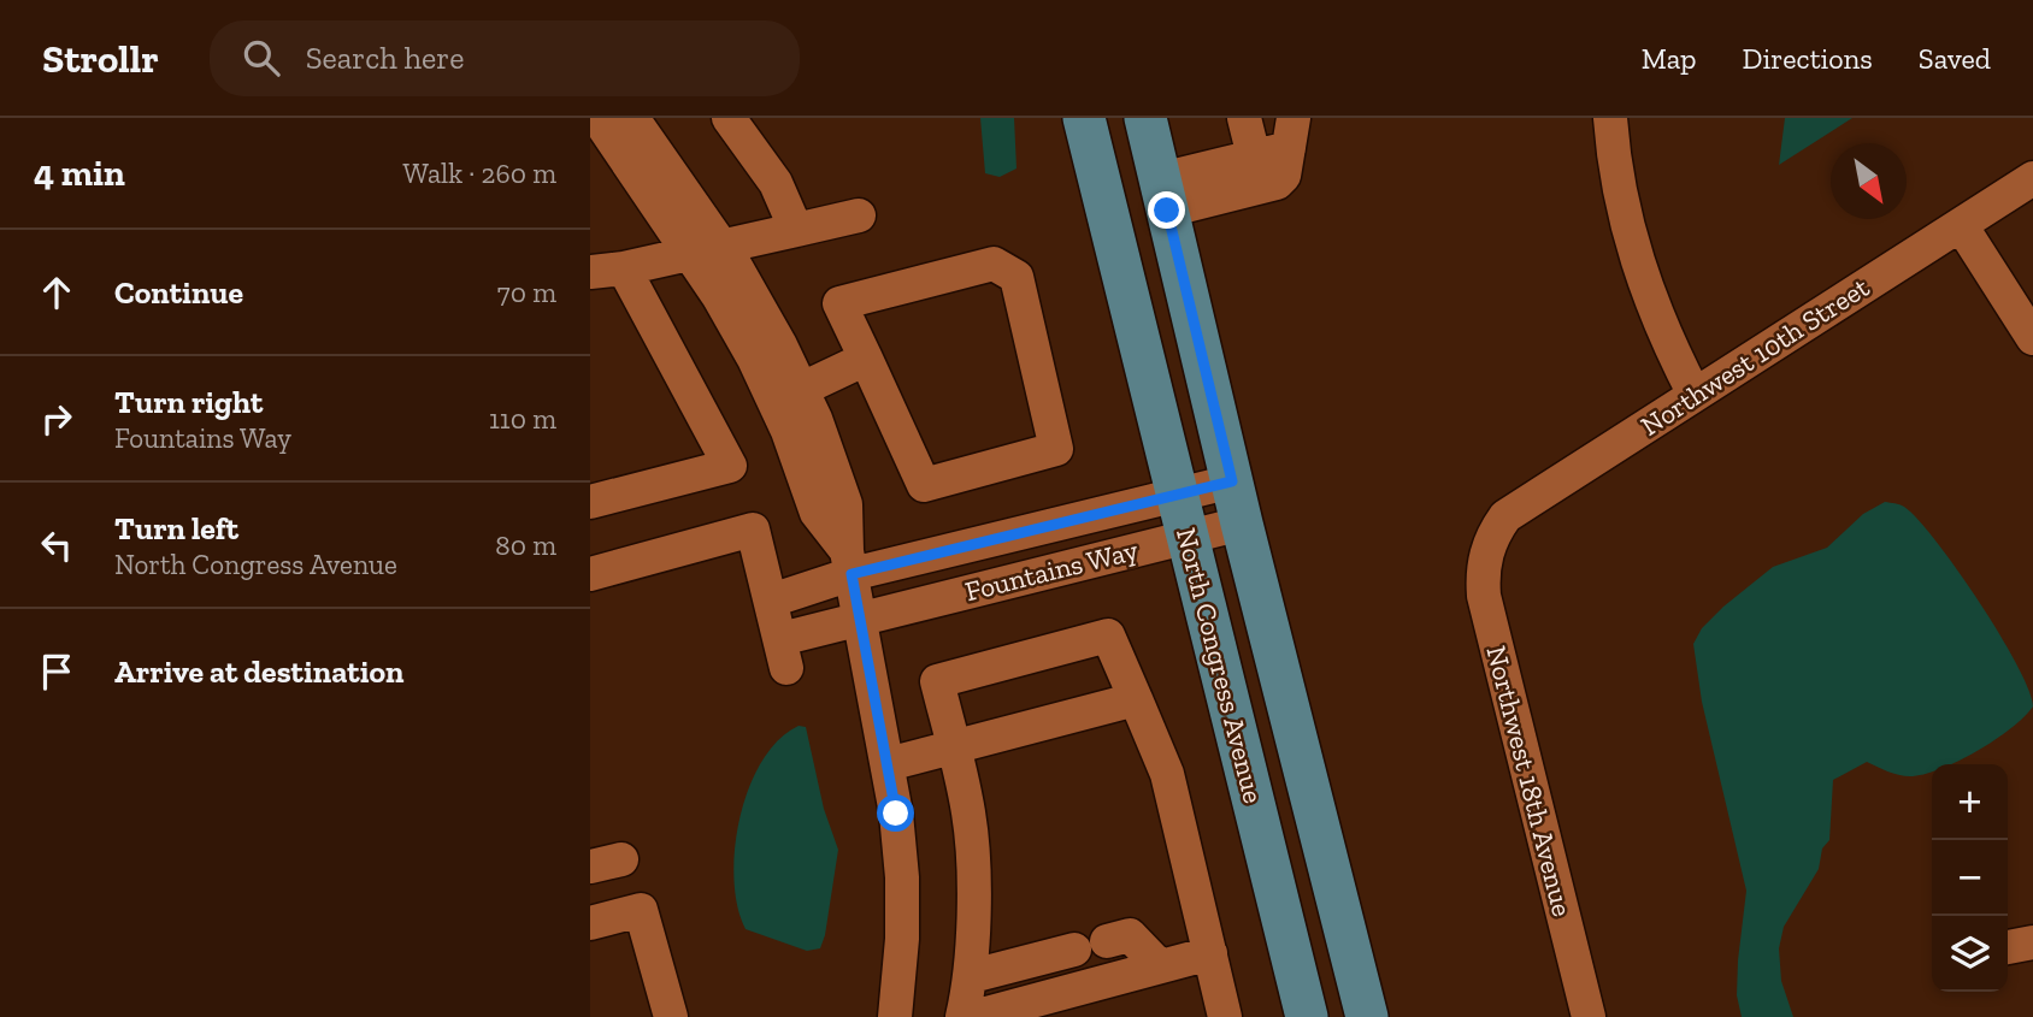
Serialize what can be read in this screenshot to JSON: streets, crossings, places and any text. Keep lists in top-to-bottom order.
{
  "streets": {
    "main road": ["North Congress Avenue"],
    "street": ["Northwest 10th Street", "Fountains Way", "Northwest 18th Avenue"]
  },
  "crossings": [
    ["Northwest 10th Street", "Northwest 18th Avenue"],
    ["Fountains Way", "North Congress Avenue"]
  ],
  "north": "bottom right",
  "page": {
    "header": "Strollr",
    "search": "Search here",
    "nav": ["Map", "Directions", "Saved"],
    "heading": ["4 min", "Walk · 260 m"],
    "list": [
      ["Continue", "70 m"],
      ["Turn right", "Fountains Way", "110 m"],
      ["Turn left", "North Congress Avenue", "80 m"],
      "Arrive at destination"
    ],
    "map_buttons": ["+", "−"]
  }
}
